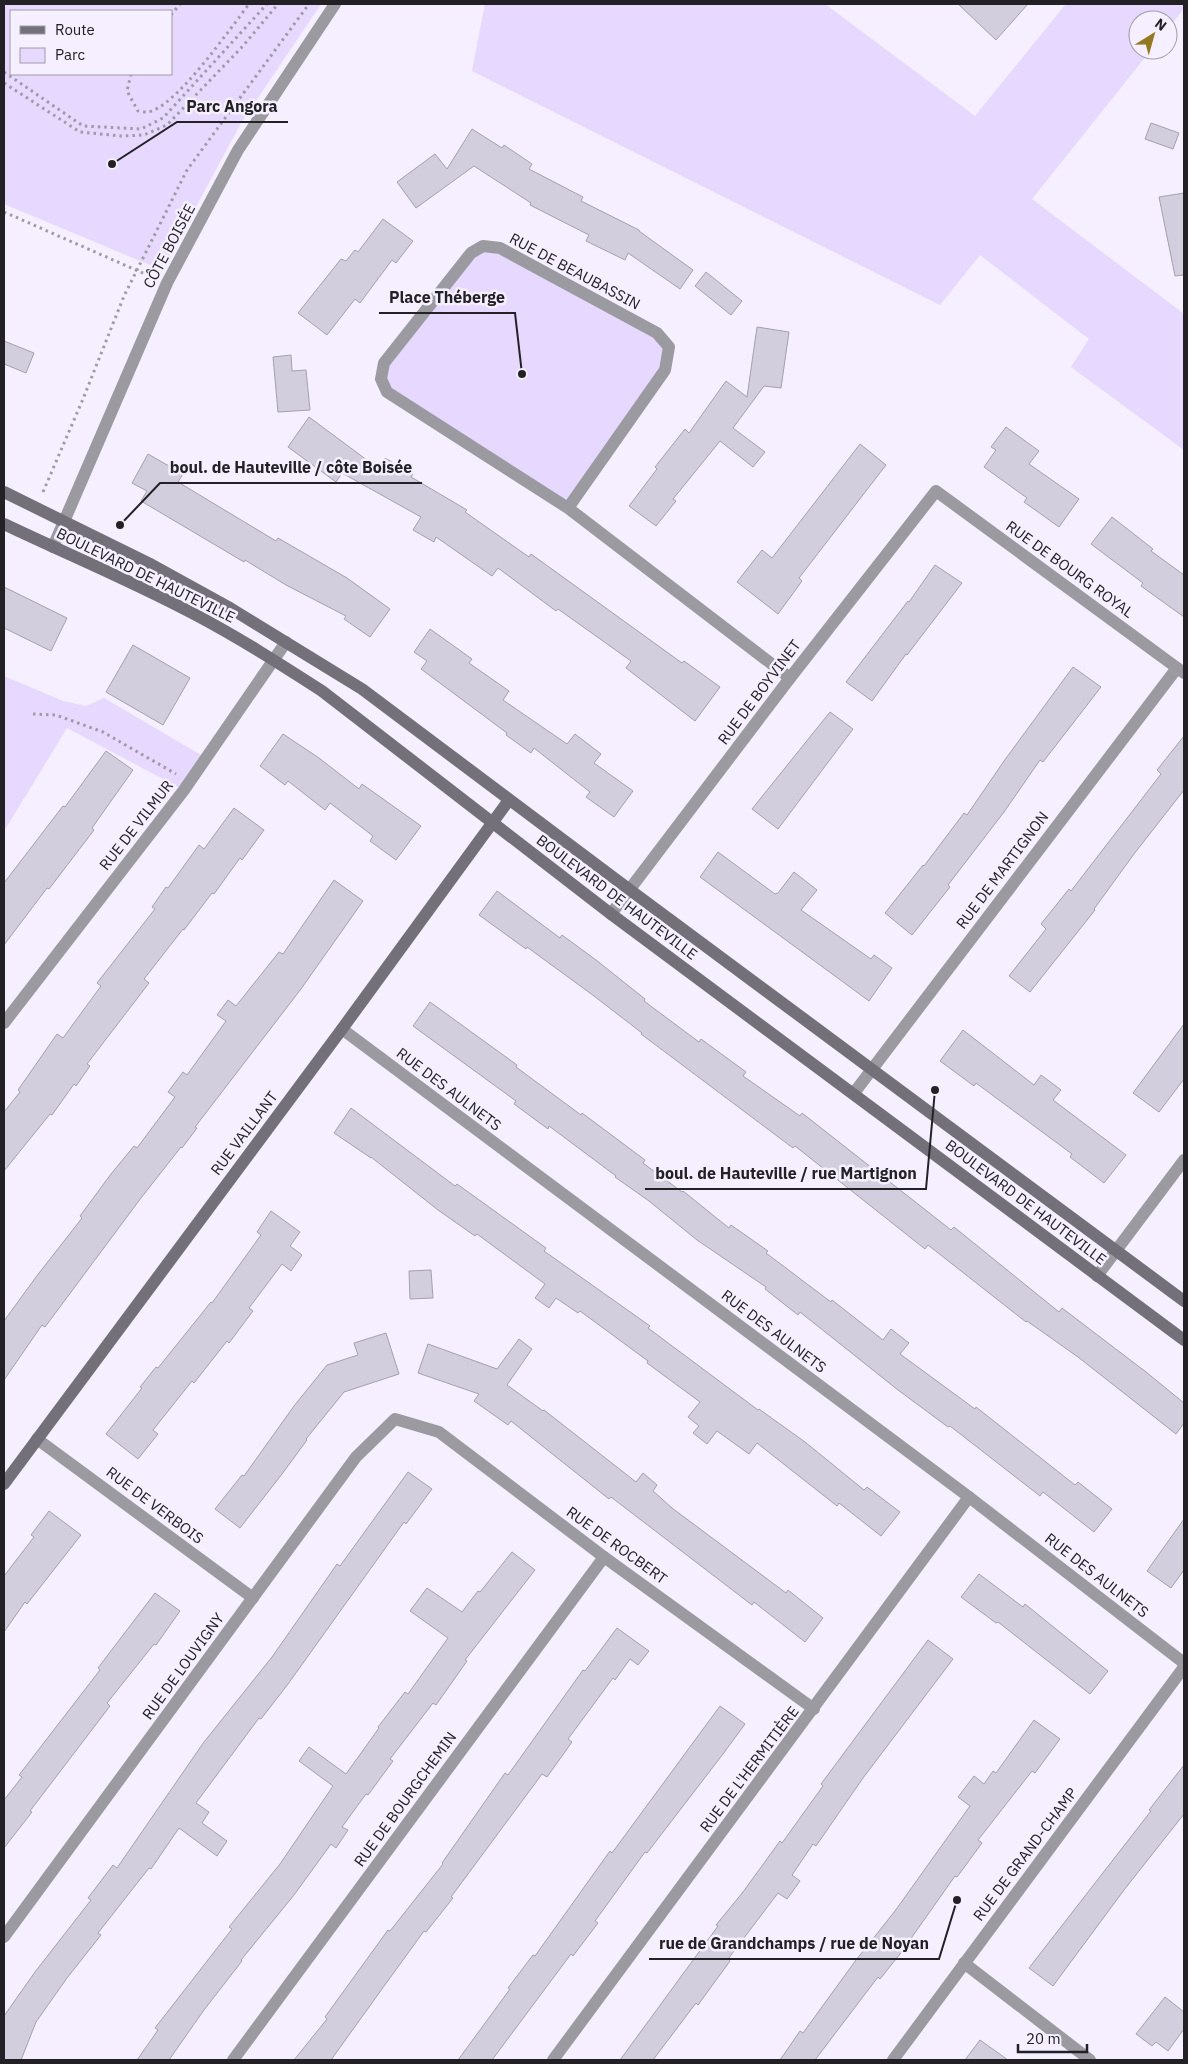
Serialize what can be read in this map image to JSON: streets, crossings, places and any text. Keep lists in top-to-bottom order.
{
  "streets": {
    "street": [
      "CÔTE BOISÉE",
      "RUE DE BEAUBASSIN",
      "RUE DE BOURG ROYAL",
      "BOULEVARD DE HAUTEVILLE",
      "RUE DE BOYVINET",
      "RUE DE VILMUR",
      "RUE DE MARTIGNON",
      "RUE DES AULNETS",
      "RUE VAILLANT",
      "RUE DE VERBOIS",
      "RUE DE ROCBERT",
      "RUE DE LOUVIGNY",
      "RUE DE L'HERMITIÈRE",
      "RUE DE BOURGCHEMIN",
      "RUE DE GRAND-CHAMP"
    ]
  },
  "crossings": [
    ["CÔTE BOISÉE", "BOULEVARD DE HAUTEVILLE"],
    ["RUE DE BEAUBASSIN", "RUE DE BOYVINET"],
    ["RUE DE BOURG ROYAL", "RUE DE BOYVINET"],
    ["RUE DE BOURG ROYAL", "RUE DE MARTIGNON"],
    ["BOULEVARD DE HAUTEVILLE", "RUE DE BOYVINET"],
    ["BOULEVARD DE HAUTEVILLE", "RUE DE VILMUR"],
    ["BOULEVARD DE HAUTEVILLE", "RUE DE MARTIGNON"],
    ["BOULEVARD DE HAUTEVILLE", "RUE VAILLANT"],
    ["RUE DES AULNETS", "RUE VAILLANT"],
    ["RUE DES AULNETS", "RUE DE L'HERMITIÈRE"],
    ["RUE VAILLANT", "RUE DE VERBOIS"],
    ["RUE DE VERBOIS", "RUE DE LOUVIGNY"],
    ["RUE DE ROCBERT", "RUE DE LOUVIGNY"],
    ["RUE DE ROCBERT", "RUE DE L'HERMITIÈRE"],
    ["RUE DE ROCBERT", "RUE DE BOURGCHEMIN"]
  ],
  "places": [
    "Parc Angora",
    "Place Théberge",
    "boul. de Hauteville / côte Boisée",
    "boul. de Hauteville / rue Martignon",
    "rue de Grandchamps / rue de Noyan"
  ],
  "legend": ["Route", "Parc"],
  "scale_bar": "20 m",
  "north": "top right"
}
